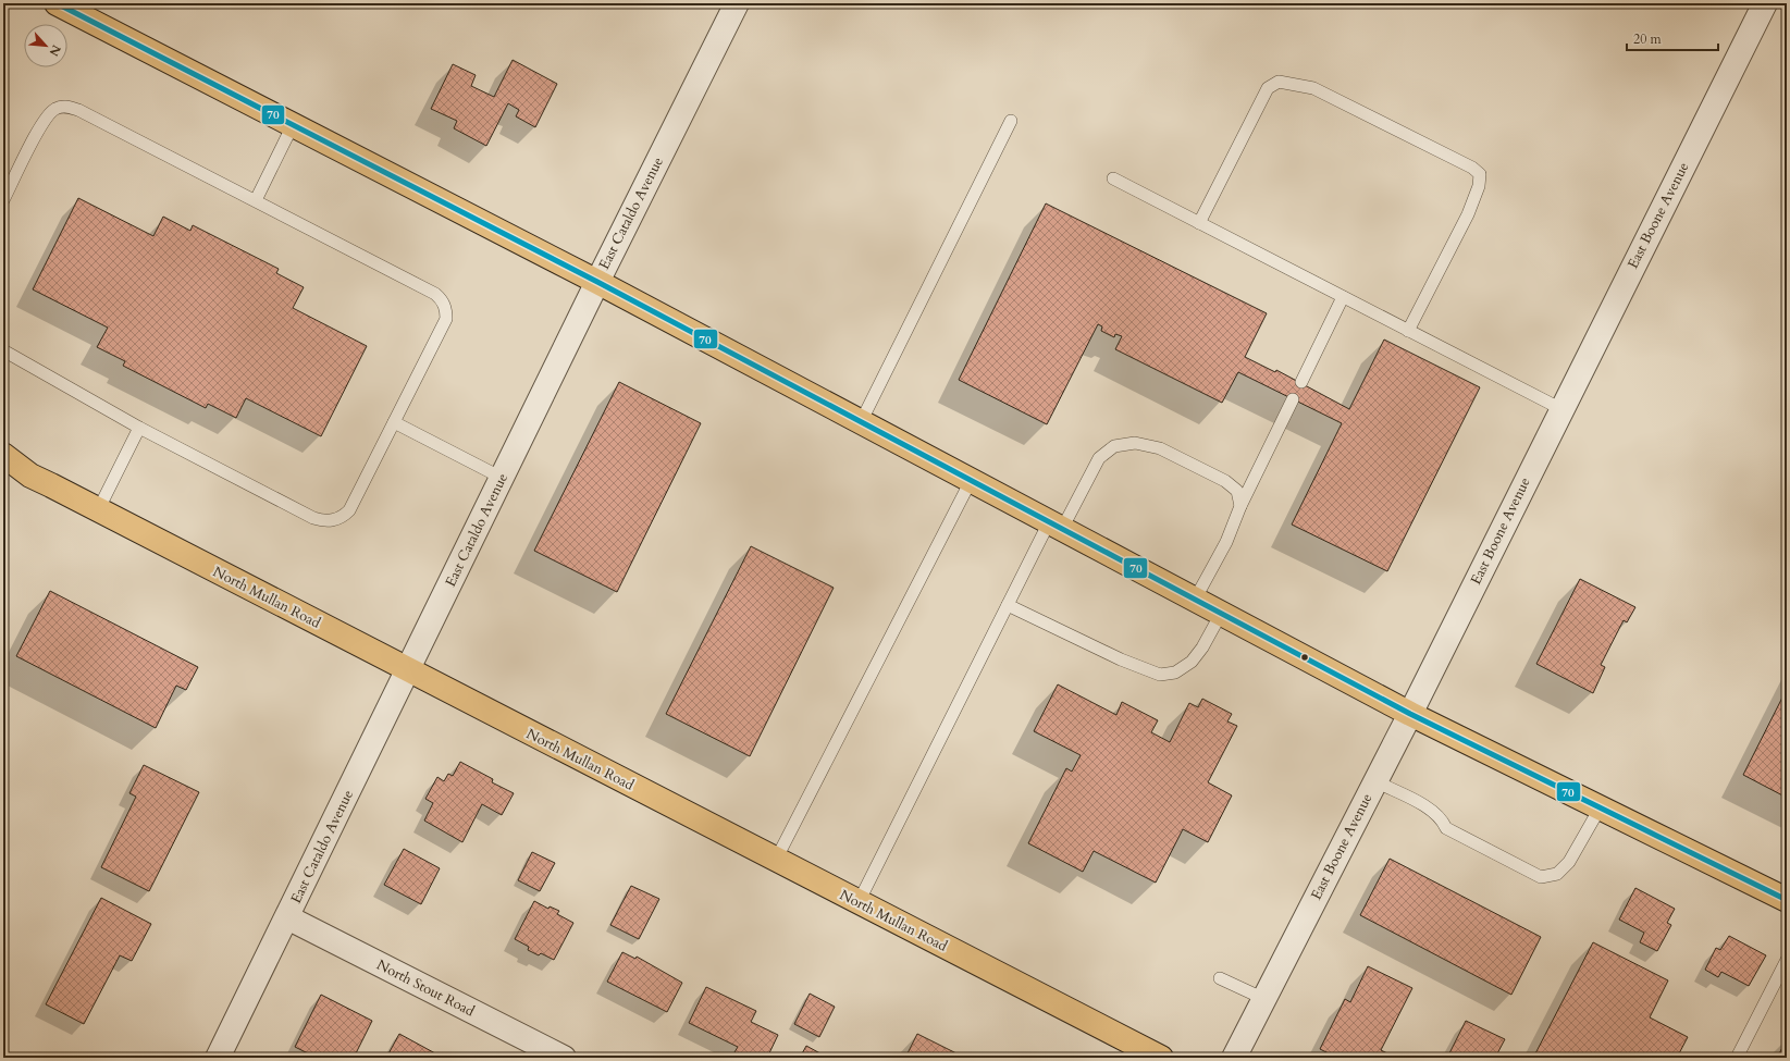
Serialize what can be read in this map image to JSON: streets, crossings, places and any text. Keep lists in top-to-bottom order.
{
  "streets": {
    "main road": ["North Mullan Road"],
    "street": ["East Cataldo Avenue", "East Boone Avenue", "North Stout Road"]
  },
  "crossings": [
    ["East Cataldo Avenue", "North Mullan Road"],
    ["East Cataldo Avenue", "North Stout Road"]
  ],
  "lines": ["transit line 70"],
  "scale_bar": "20 m",
  "north": "bottom right"
}
